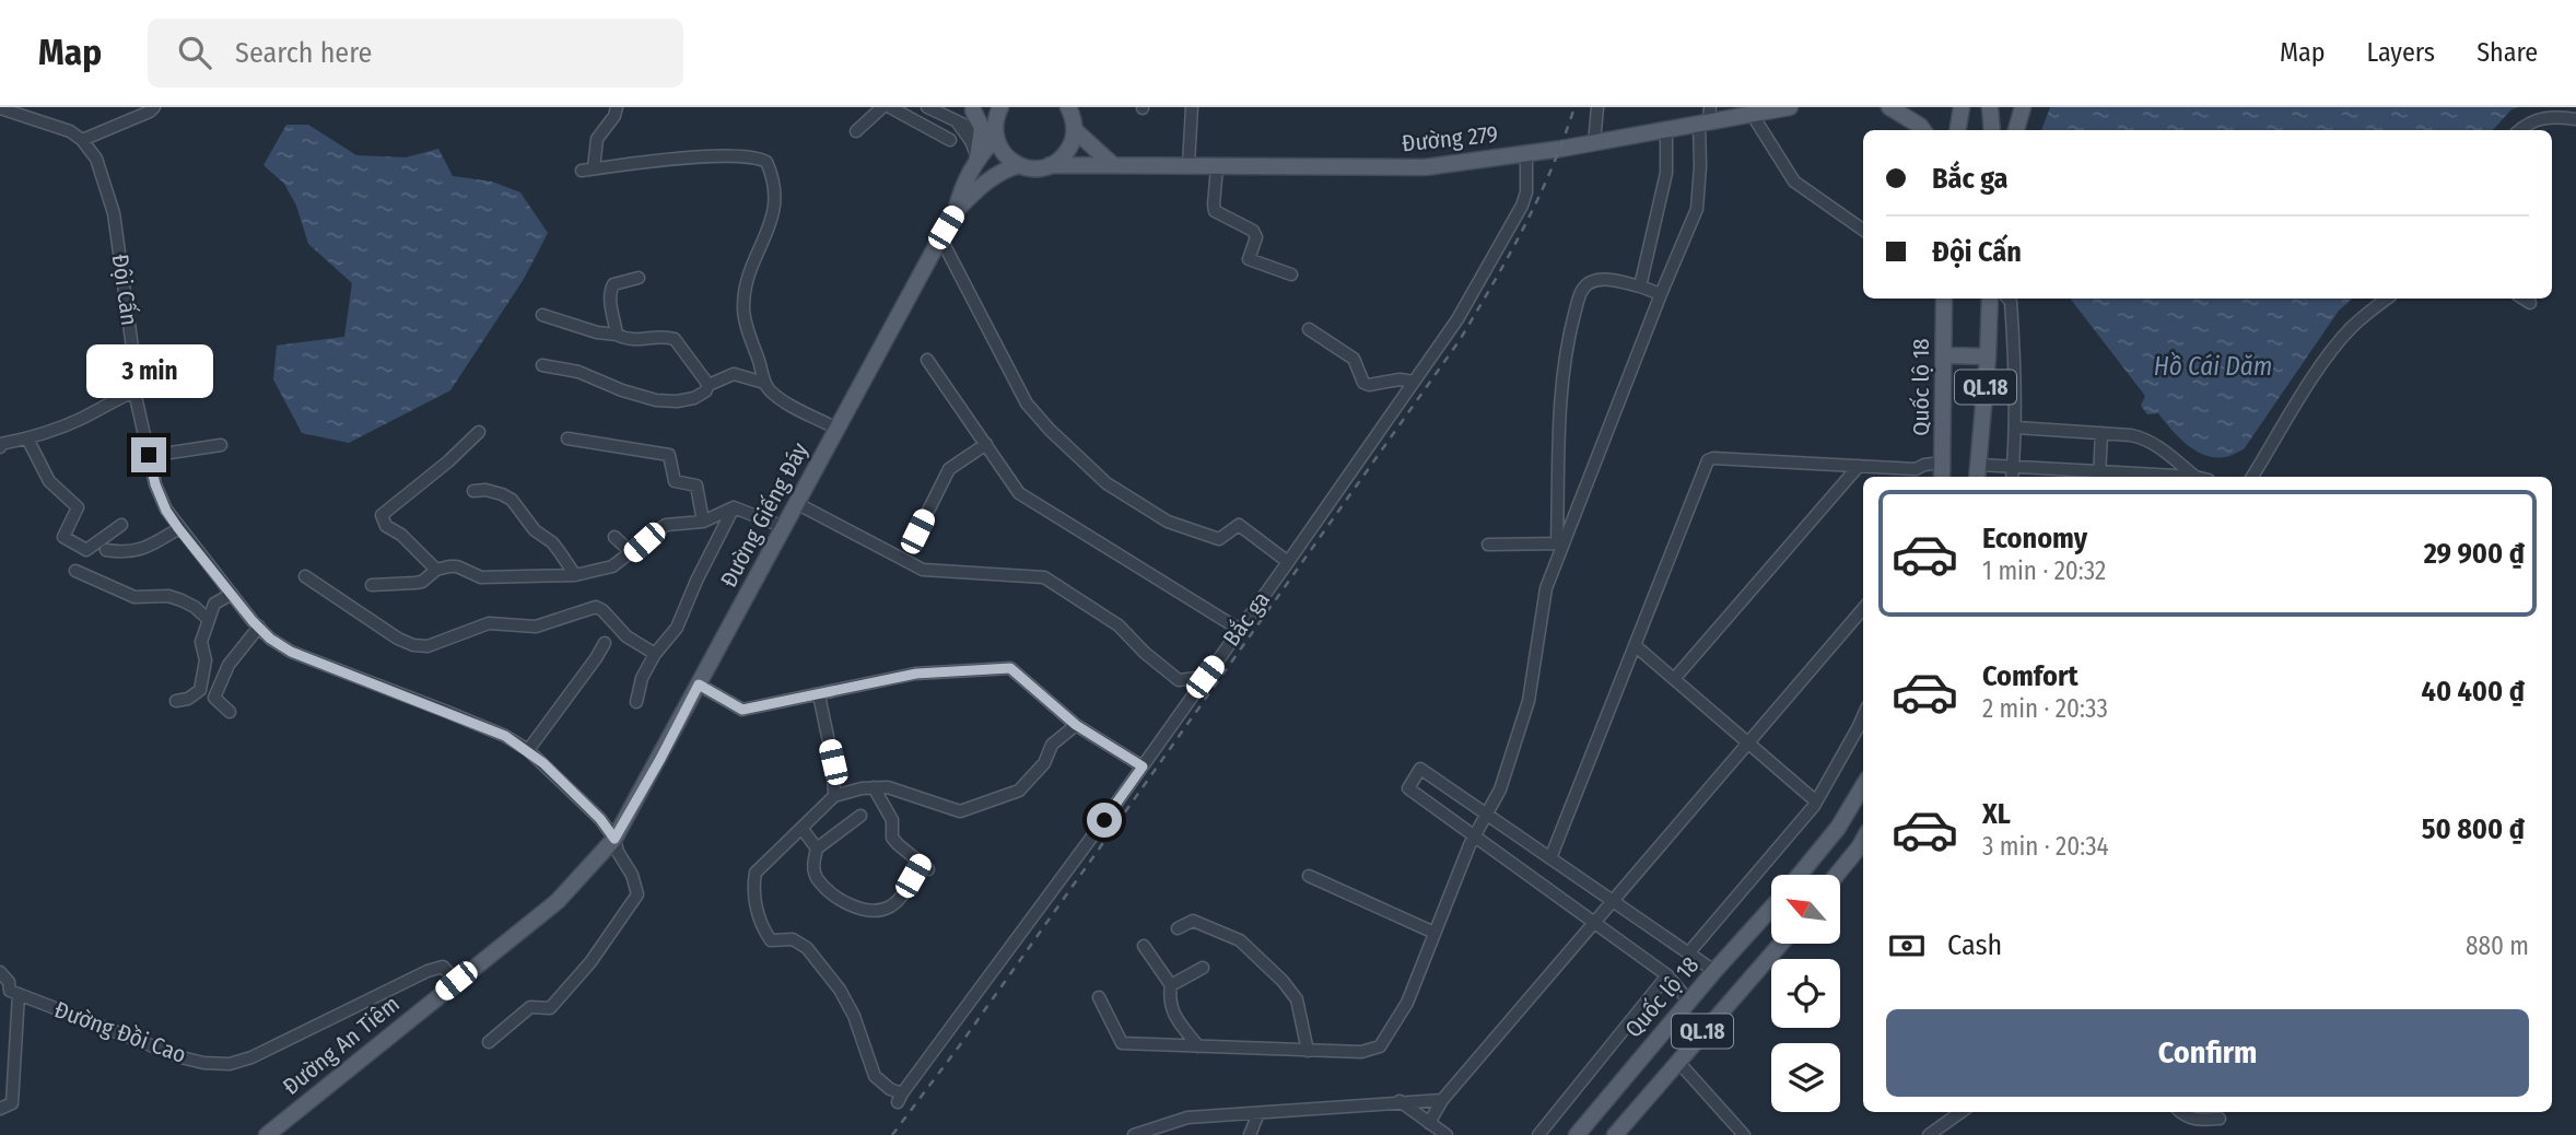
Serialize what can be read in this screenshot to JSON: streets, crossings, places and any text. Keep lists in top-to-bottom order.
{
  "streets": {
    "main road": [
      "Đường 279",
      "Quốc lộ 18",
      "QL.18",
      "Đường Giếng Đáy",
      "Đường An Tiêm"
    ],
    "street": ["Đội Cấn", "Bắc ga", "Đường Đồi Cao"]
  },
  "crossings": [
    ["Đường 279", "Đường Giếng Đáy"],
    ["Đường 279", "Bắc ga"],
    ["Đội Cấn", "Đường Giếng Đáy"],
    ["Đội Cấn", "Đường An Tiêm"],
    ["Đường Giếng Đáy", "Đường An Tiêm"],
    ["Đường Đồi Cao", "Đường An Tiêm"]
  ],
  "water": ["Hồ Cái Dăm"],
  "north": "top left",
  "page": {
    "header": "Map",
    "search": "Search here",
    "nav": ["Map", "Layers", "Share"],
    "banner": ["Bắc ga", "Đội Cấn"],
    "bubble": "3 min",
    "list": [
      {
        "name": "Economy",
        "note": "1 min · 20:32",
        "value": "29 900 ₫"
      },
      {
        "name": "Comfort",
        "note": "2 min · 20:33",
        "value": "40 400 ₫"
      },
      {
        "name": "XL",
        "note": "3 min · 20:34",
        "value": "50 800 ₫"
      }
    ],
    "pay": ["Cash", "880 m"],
    "buttons": "Confirm"
  }
}
